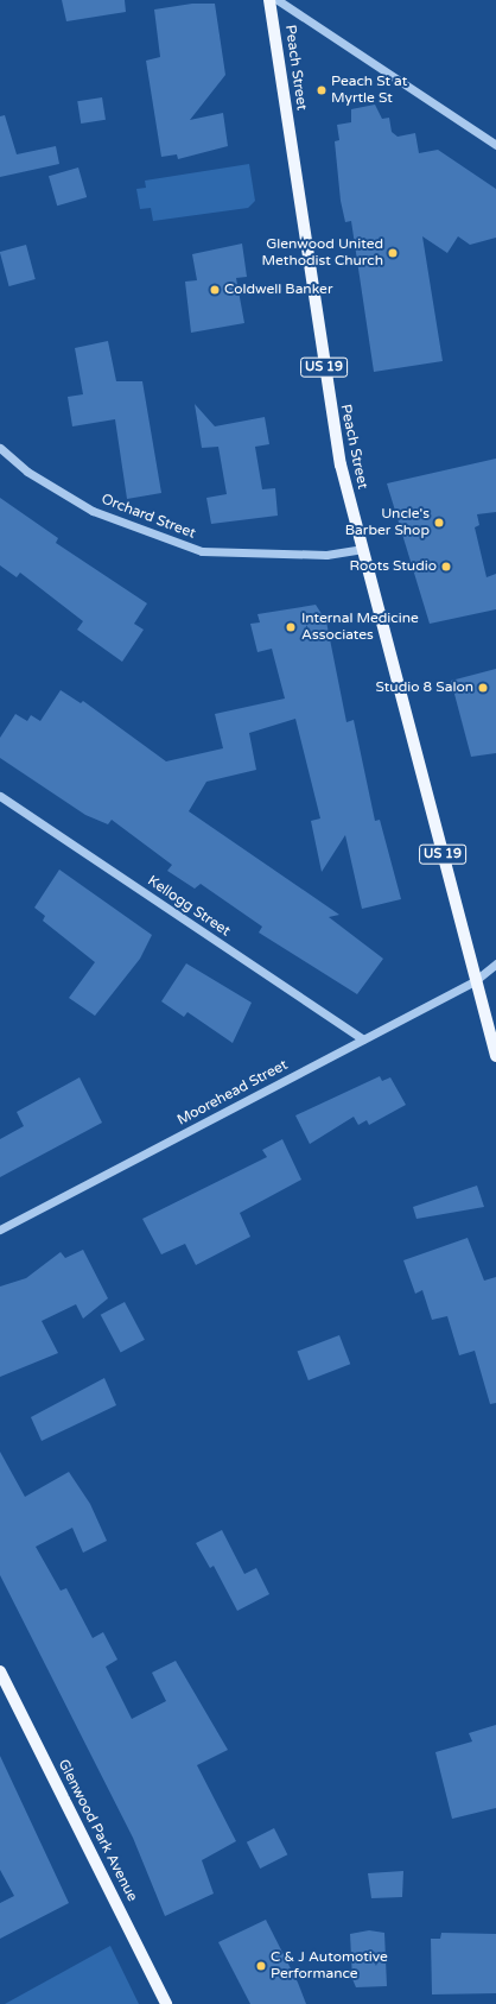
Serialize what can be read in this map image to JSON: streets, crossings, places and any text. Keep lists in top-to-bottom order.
{
  "streets": {
    "main road": ["Peach Street", "US 19", "Glenwood Park Avenue"],
    "street": ["Orchard Street", "Kellogg Street", "Moorehead Street"]
  },
  "crossings": [
    ["Peach Street", "Orchard Street"],
    ["Peach Street", "Moorehead Street"],
    ["Kellogg Street", "Moorehead Street"]
  ],
  "places": [
    "Peach St at Myrtle St",
    "Glenwood United Methodist Church",
    "Coldwell Banker",
    "Uncle's Barber Shop",
    "Roots Studio",
    "Internal Medicine Associates",
    "Studio 8 Salon",
    "C & J Automotive Performance"
  ]
}
